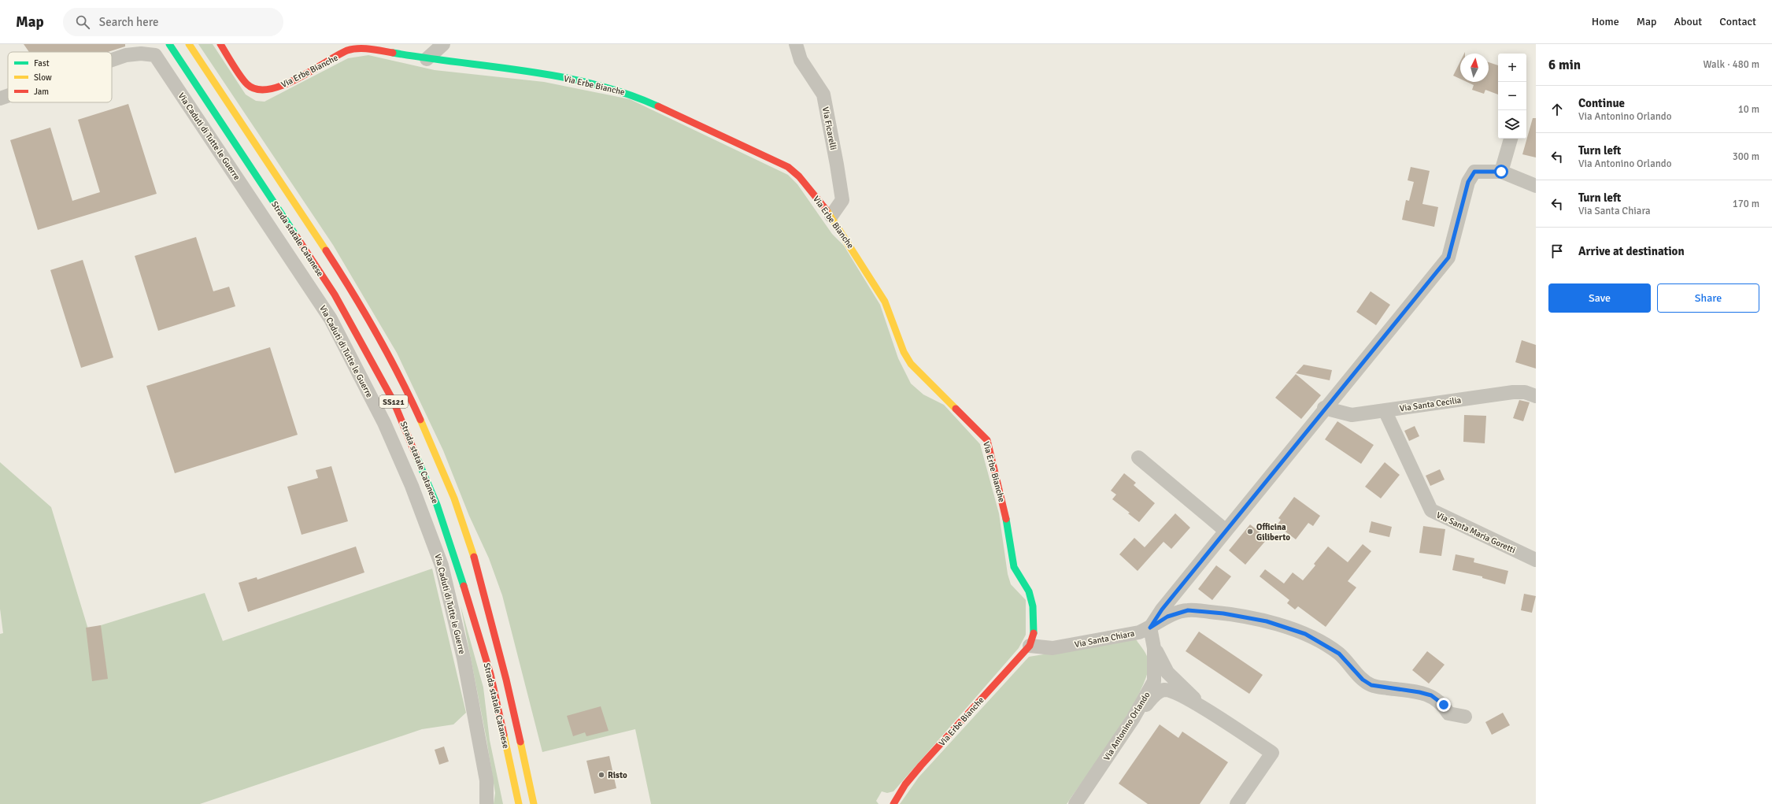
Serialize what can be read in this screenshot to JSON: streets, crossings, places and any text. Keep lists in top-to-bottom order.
{
  "streets": {
    "main road": ["Via Erbe Bianche", "Strada statale Catanese", "SS121"],
    "street": [
      "Via Ficarelli",
      "Via Caduti di Tutte le Guerre",
      "Via Santa Cecilia",
      "Via Santa Maria Goretti",
      "Via Santa Chiara",
      "Via Antonino Orlando"
    ]
  },
  "crossings": [
    ["Via Erbe Bianche", "Via Ficarelli"],
    ["Via Erbe Bianche", "Via Santa Chiara"],
    ["Via Santa Cecilia", "Via Santa Maria Goretti"],
    ["Via Santa Chiara", "Via Antonino Orlando"]
  ],
  "places": ["Officina Giliberto", "Risto"],
  "legend": ["Fast", "Slow", "Jam"],
  "north": "top",
  "page": {
    "header": "Map",
    "search": "Search here",
    "nav": [
      "Home",
      "Map",
      "About",
      "Contact"
    ],
    "heading": ["6 min", "Walk · 480 m"],
    "map_buttons": ["+", "−"],
    "list": [
      ["Continue", "Via Antonino Orlando", "10 m"],
      ["Turn left", "Via Antonino Orlando", "300 m"],
      ["Turn left", "Via Santa Chiara", "170 m"],
      "Arrive at destination"
    ],
    "buttons": ["Save", "Share"]
  }
}
